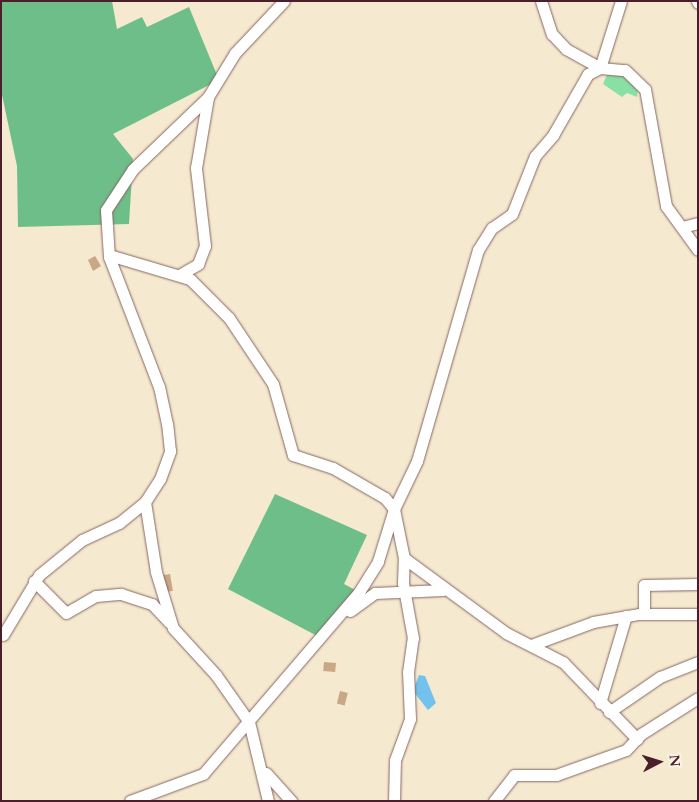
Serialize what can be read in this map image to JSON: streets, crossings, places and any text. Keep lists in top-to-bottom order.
{
  "north": "right"
}
